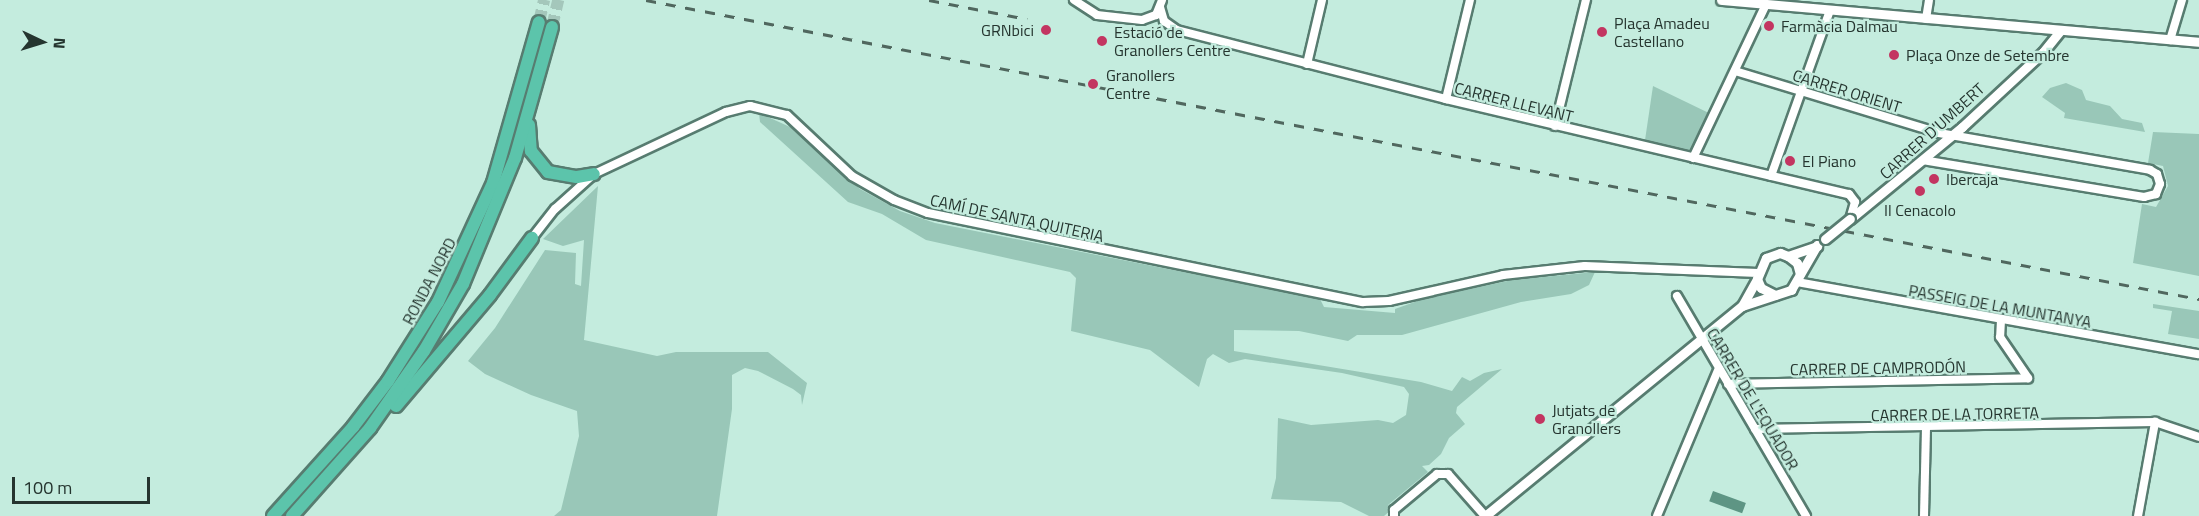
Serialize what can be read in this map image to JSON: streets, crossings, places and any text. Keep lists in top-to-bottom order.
{
  "streets": {
    "highway": ["RONDA NORD"],
    "street": [
      "CARRER ORIENT",
      "CARRER LLEVANT",
      "CARRER D'UMBERT",
      "CAMÍ DE SANTA QUITERIA",
      "PASSEIG DE LA MUNTANYA",
      "CARRER DE CAMPRODÓN",
      "CARRER DE L'EQUADOR",
      "CARRER DE LA TORRETA"
    ]
  },
  "crossings": [
    ["CARRER ORIENT", "CARRER D'UMBERT"],
    ["CARRER LLEVANT", "CARRER D'UMBERT"],
    ["CAMÍ DE SANTA QUITERIA", "PASSEIG DE LA MUNTANYA"],
    ["PASSEIG DE LA MUNTANYA", "CARRER DE CAMPRODÓN"],
    ["CARRER DE CAMPRODÓN", "CARRER DE L'EQUADOR"],
    ["CARRER DE L'EQUADOR", "CARRER DE LA TORRETA"]
  ],
  "places": [
    "Farmàcia Dalmau",
    "GRNbici",
    "Plaça Amadeu Castellano",
    "Estació de Granollers Centre",
    "Plaça Onze de Setembre",
    "Granollers Centre",
    "El Piano",
    "Ibercaja",
    "Il Cenacolo",
    "Jutjats de Granollers"
  ],
  "scale_bar": "100 m",
  "north": "right"
}
